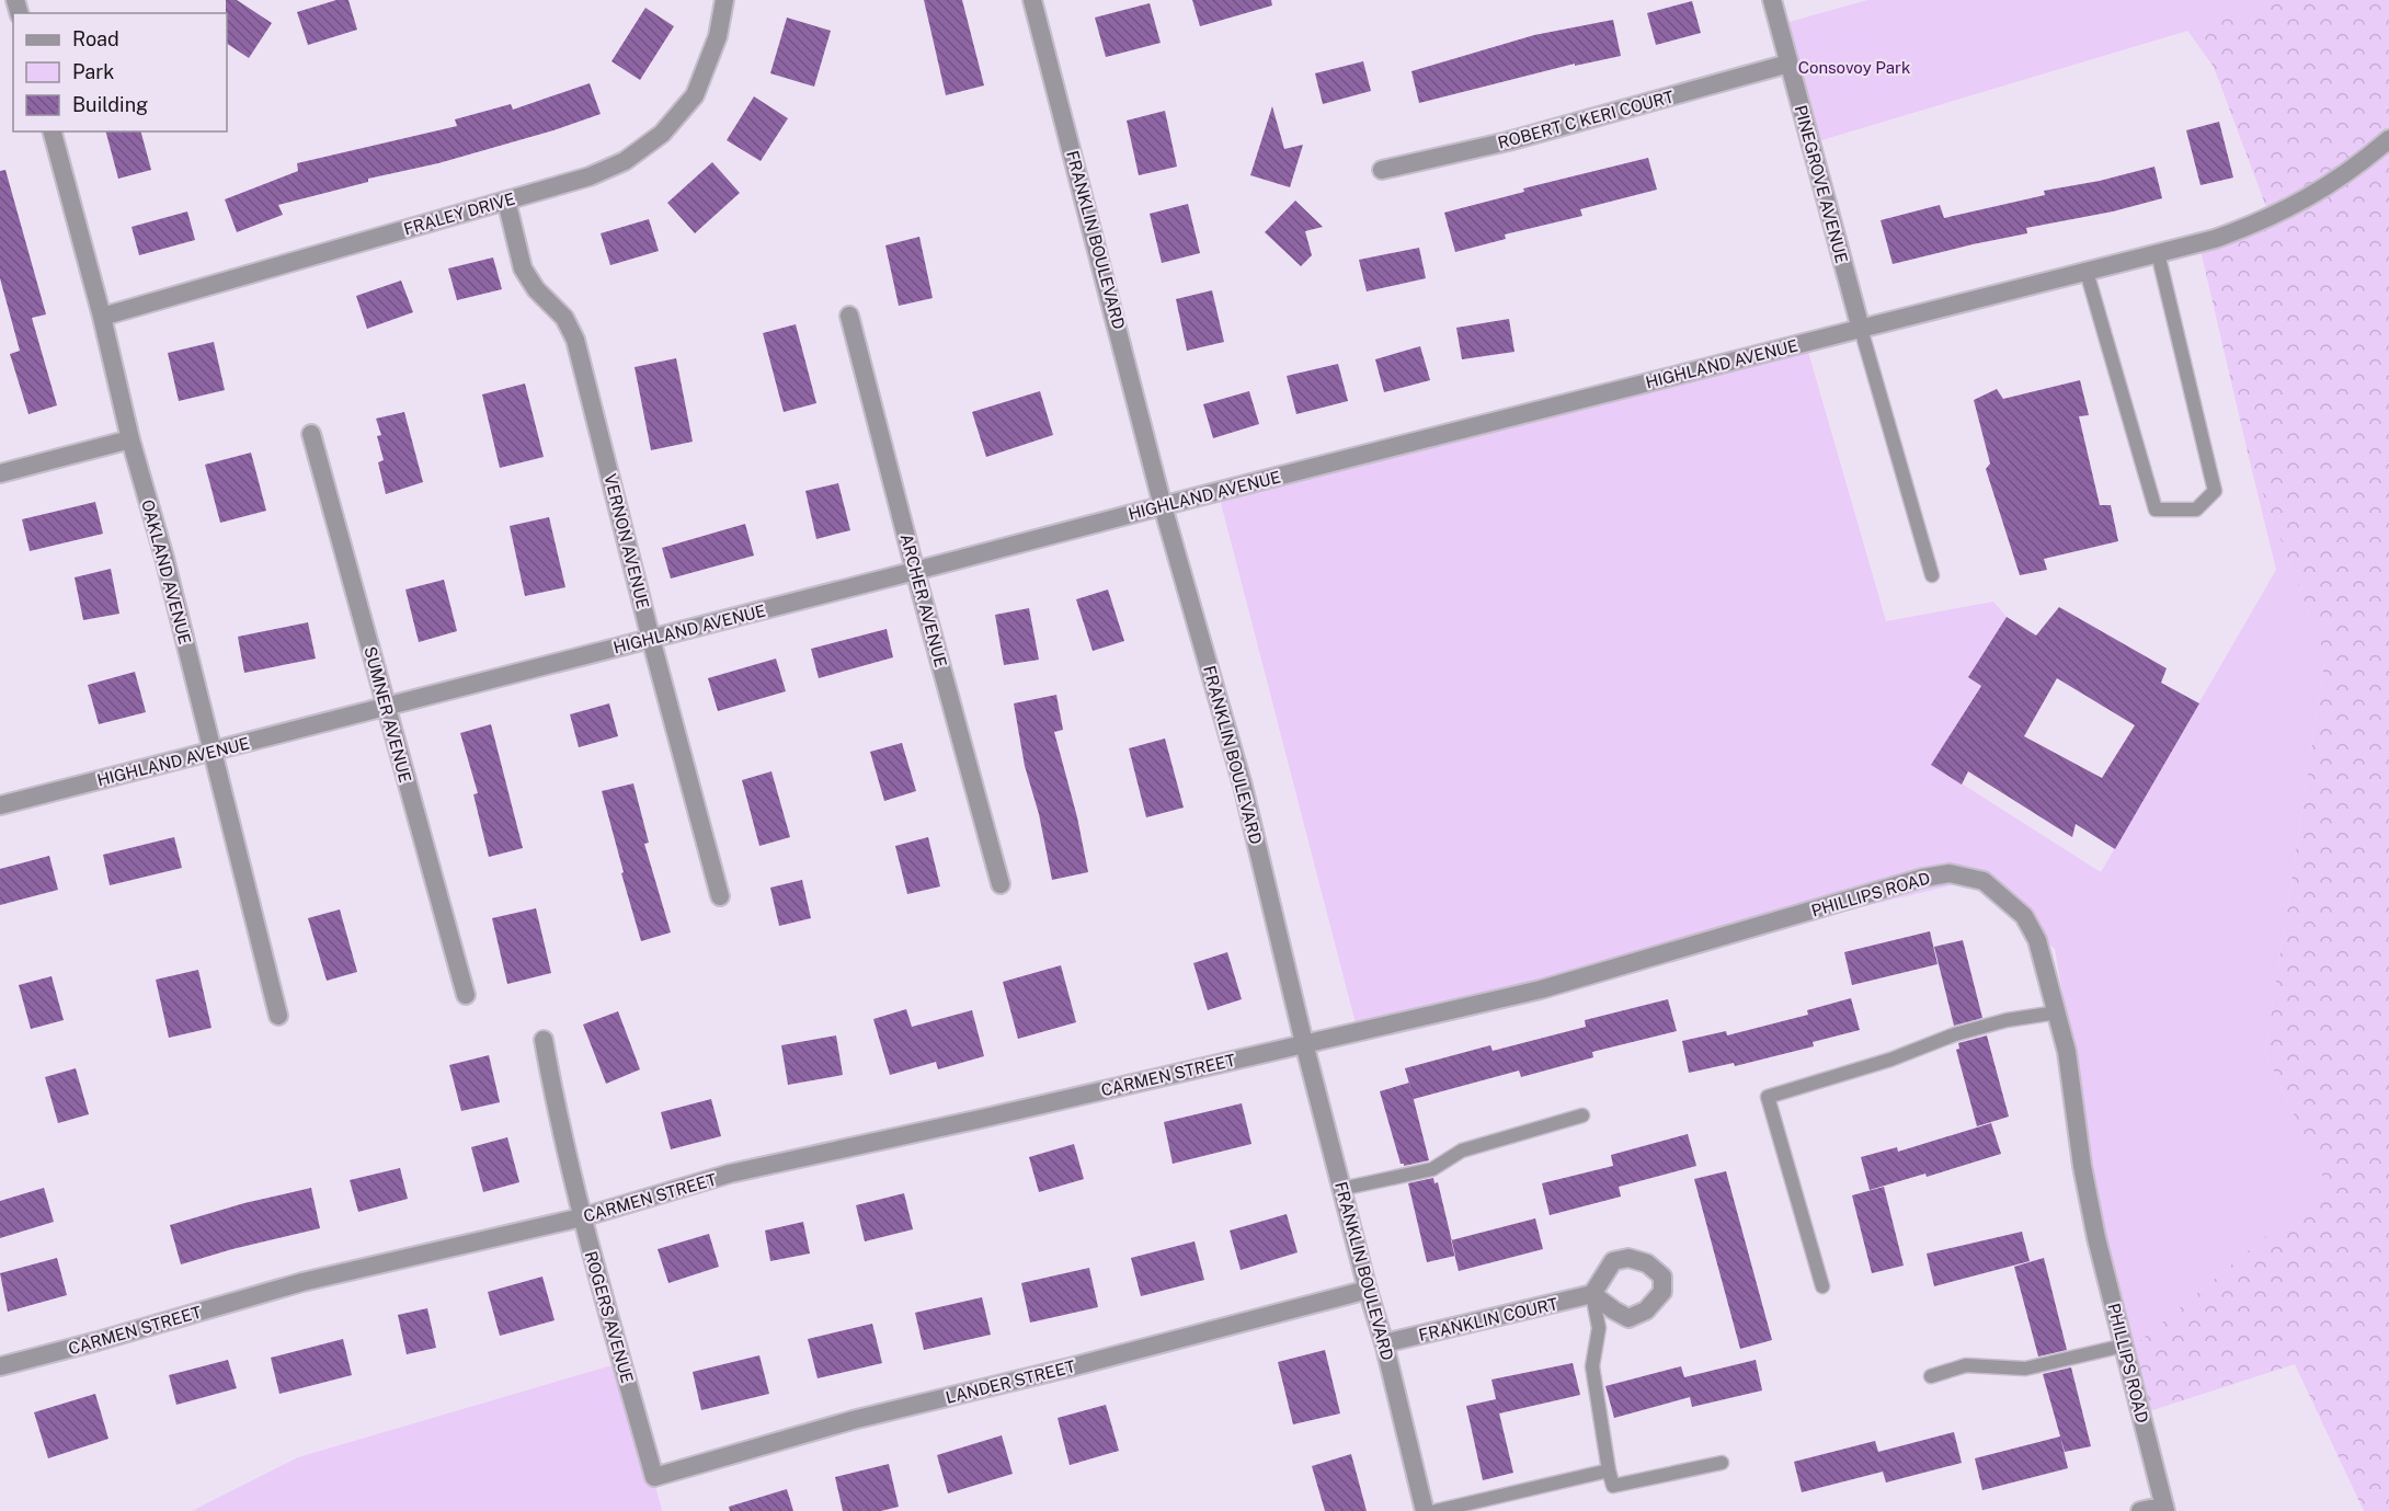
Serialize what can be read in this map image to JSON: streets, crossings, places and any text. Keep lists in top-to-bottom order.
{
  "streets": {
    "street": [
      "ROBERT C KERI COURT",
      "PINEGROVE AVENUE",
      "FRALEY DRIVE",
      "FRANKLIN BOULEVARD",
      "HIGHLAND AVENUE",
      "VERNON AVENUE",
      "OAKLAND AVENUE",
      "ARCHER AVENUE",
      "SUMNER AVENUE",
      "PHILLIPS ROAD",
      "CARMEN STREET",
      "ROGERS AVENUE",
      "FRANKLIN COURT",
      "LANDER STREET"
    ]
  },
  "crossings": [
    ["ROBERT C KERI COURT", "PINEGROVE AVENUE"],
    ["PINEGROVE AVENUE", "HIGHLAND AVENUE"],
    ["FRALEY DRIVE", "VERNON AVENUE"],
    ["FRALEY DRIVE", "OAKLAND AVENUE"],
    ["FRANKLIN BOULEVARD", "HIGHLAND AVENUE"],
    ["FRANKLIN BOULEVARD", "PHILLIPS ROAD"],
    ["FRANKLIN BOULEVARD", "CARMEN STREET"],
    ["FRANKLIN BOULEVARD", "FRANKLIN COURT"],
    ["FRANKLIN BOULEVARD", "LANDER STREET"],
    ["HIGHLAND AVENUE", "VERNON AVENUE"],
    ["HIGHLAND AVENUE", "OAKLAND AVENUE"],
    ["HIGHLAND AVENUE", "ARCHER AVENUE"],
    ["HIGHLAND AVENUE", "SUMNER AVENUE"],
    ["PHILLIPS ROAD", "CARMEN STREET"],
    ["CARMEN STREET", "ROGERS AVENUE"],
    ["ROGERS AVENUE", "LANDER STREET"]
  ],
  "parks": ["Consovoy Park"],
  "legend": ["Road", "Park", "Building"]
}
